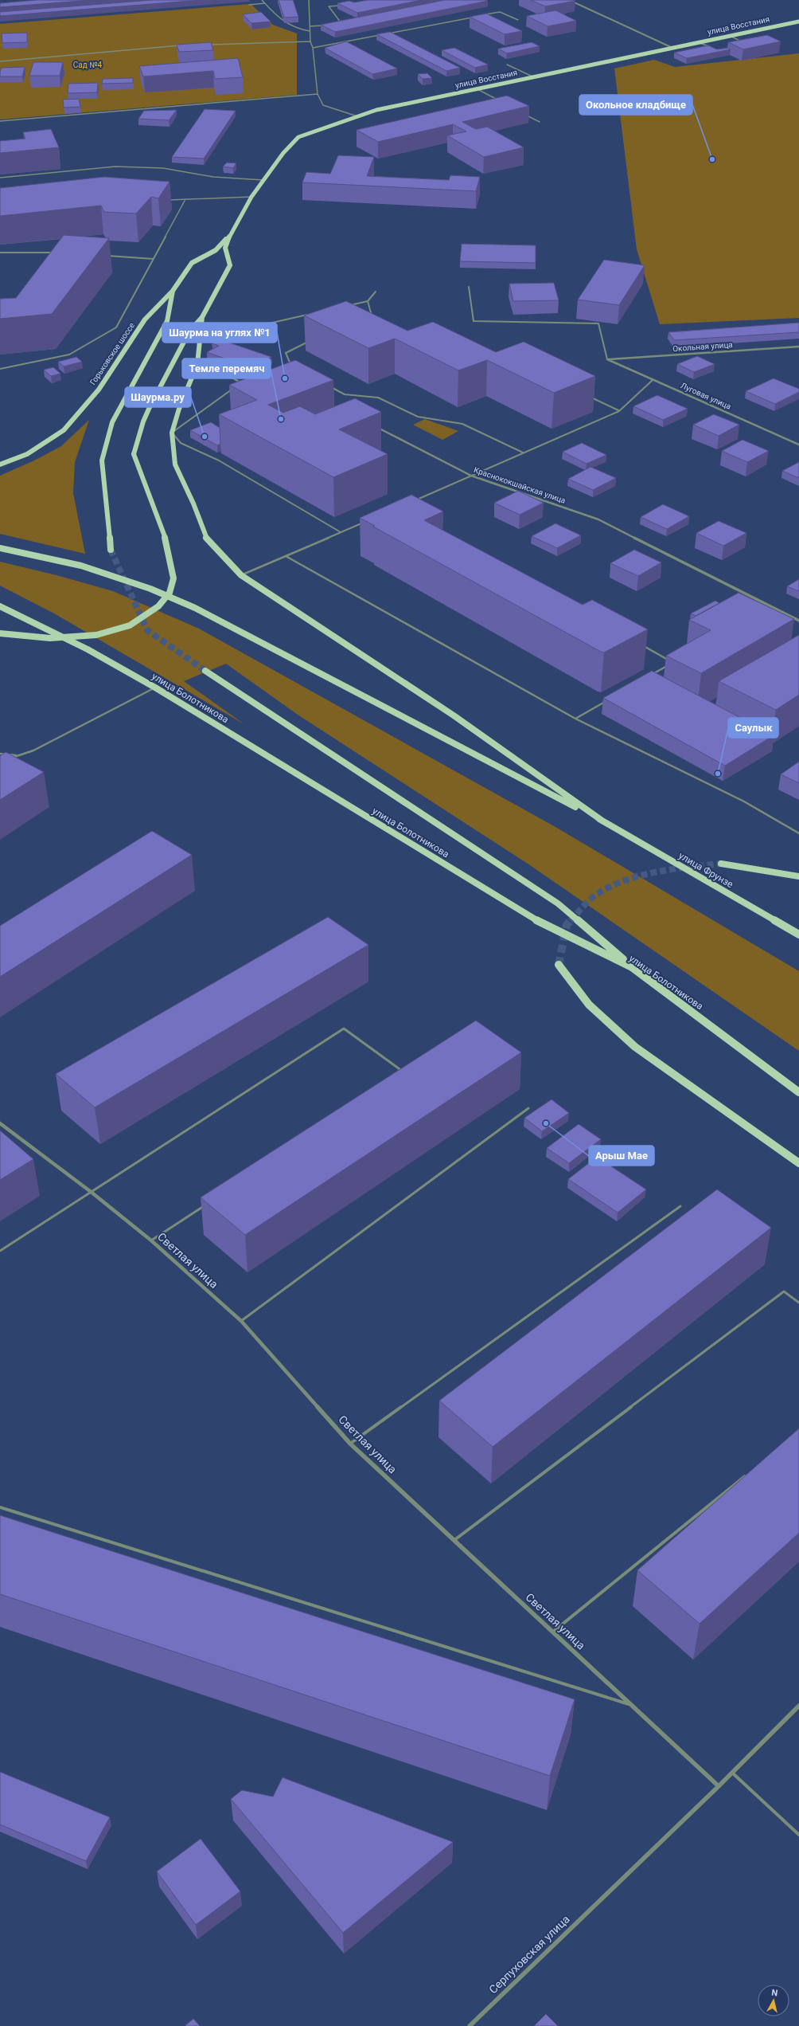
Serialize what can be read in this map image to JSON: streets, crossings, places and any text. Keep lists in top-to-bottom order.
{
  "streets": {
    "main road": [
      "улица Восстания",
      "Горьковское шоссе",
      "улица Болотникова",
      "улица Фрунзе"
    ],
    "street": [
      "Окольная улица",
      "Луговая улица",
      "Краснококшайская улица",
      "Светлая улица",
      "Серпуховская улица"
    ]
  },
  "crossings": [
    ["улица Восстания", "Горьковское шоссе"],
    ["Окольная улица", "Луговая улица"],
    ["Светлая улица", "Серпуховская улица"]
  ],
  "parks": ["Сад №4"],
  "places": [
    "Окольное кладбище",
    "Шаурма на углях №1",
    "Темле перемяч",
    "Шаурма.ру",
    "Саулык",
    "Арыш Мае"
  ],
  "north": "top"
}
